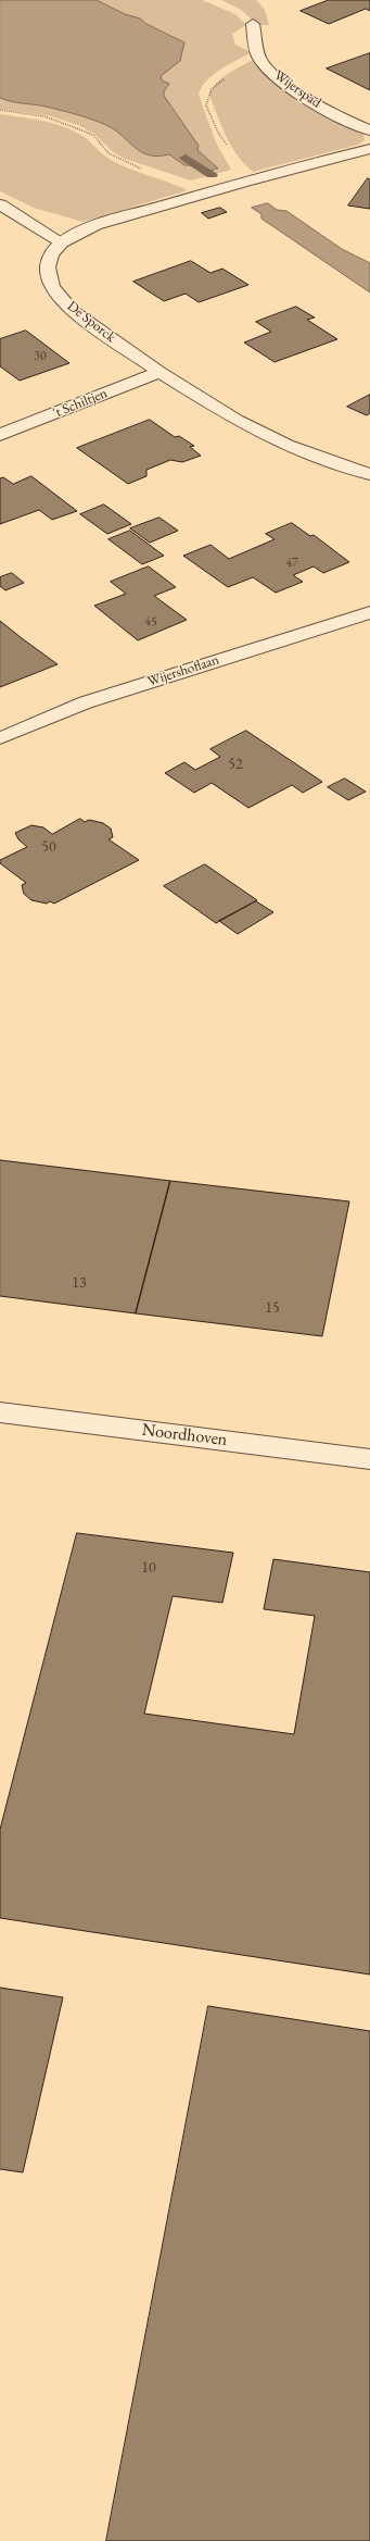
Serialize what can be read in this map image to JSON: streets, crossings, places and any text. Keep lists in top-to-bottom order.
{
  "streets": {
    "street": [
      "Wijerspad",
      "De Sporck",
      "'t Schiltjen",
      "Wijershoflaan",
      "Noordhoven"
    ]
  },
  "crossings": [
    ["De Sporck", "'t Schiltjen"]
  ],
  "house_numbers": [
    "30",
    "47",
    "45",
    "52",
    "50",
    "13",
    "15",
    "10"
  ]
}
